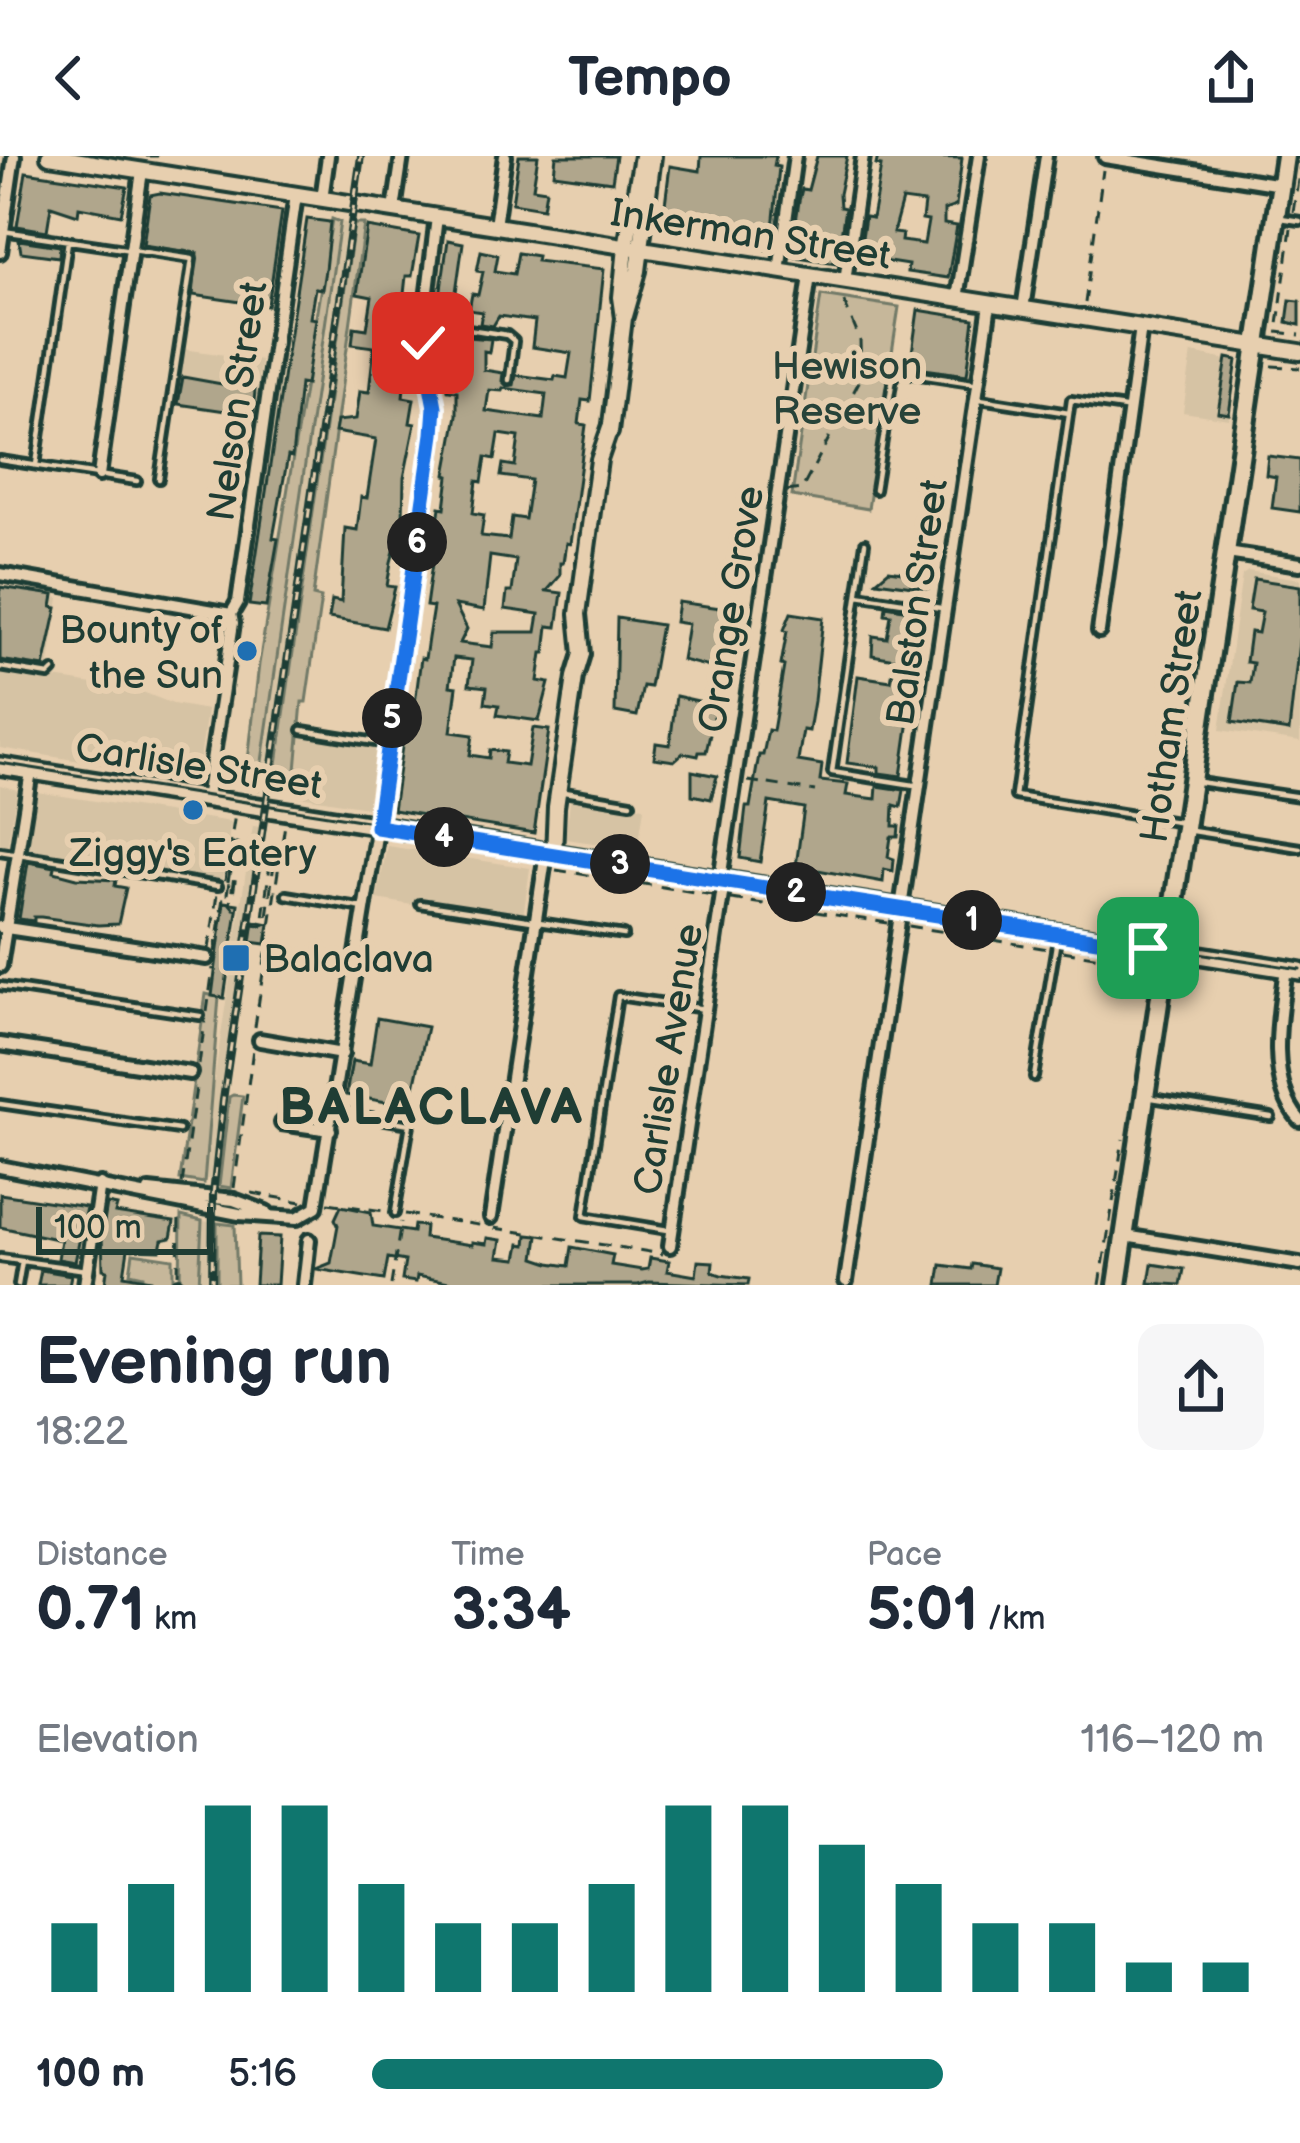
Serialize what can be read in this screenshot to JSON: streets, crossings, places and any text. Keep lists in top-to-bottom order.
{
  "streets": {
    "main road": ["Hotham Street", "Carlisle Street"],
    "street": [
      "Inkerman Street",
      "Nelson Street",
      "Balston Street",
      "Orange Grove",
      "Carlisle Avenue"
    ]
  },
  "crossings": [
    ["Inkerman Street", "Nelson Street"],
    ["Inkerman Street", "Balston Street"],
    ["Inkerman Street", "Orange Grove"],
    ["Inkerman Street", "Hotham Street"],
    ["Nelson Street", "Carlisle Street"],
    ["Balston Street", "Carlisle Street"],
    ["Orange Grove", "Carlisle Street"],
    ["Orange Grove", "Carlisle Avenue"],
    ["Hotham Street", "Carlisle Street"],
    ["Carlisle Street", "Carlisle Avenue"]
  ],
  "districts": ["BALACLAVA"],
  "parks": ["Hewison Reserve"],
  "places": {
    "other": ["Bounty of the Sun", "Ziggy's Eatery"],
    "transit": ["Balaclava"]
  },
  "scale_bar": "100 m",
  "page": {
    "header": "Tempo",
    "pins": [
      "6",
      "5",
      "4",
      "3",
      "2",
      "1"
    ],
    "scale": "100 m",
    "heading": ["Evening run", "18:22"],
    "stats": [
      ["Distance", "0.71 km"],
      ["Time", "3:34"],
      ["Pace", "5:01 /km"]
    ],
    "chart": ["Elevation", "116–120 m"],
    "list": [
      {
        "name": "100 m",
        "note": "5:16"
      }
    ]
  }
}
